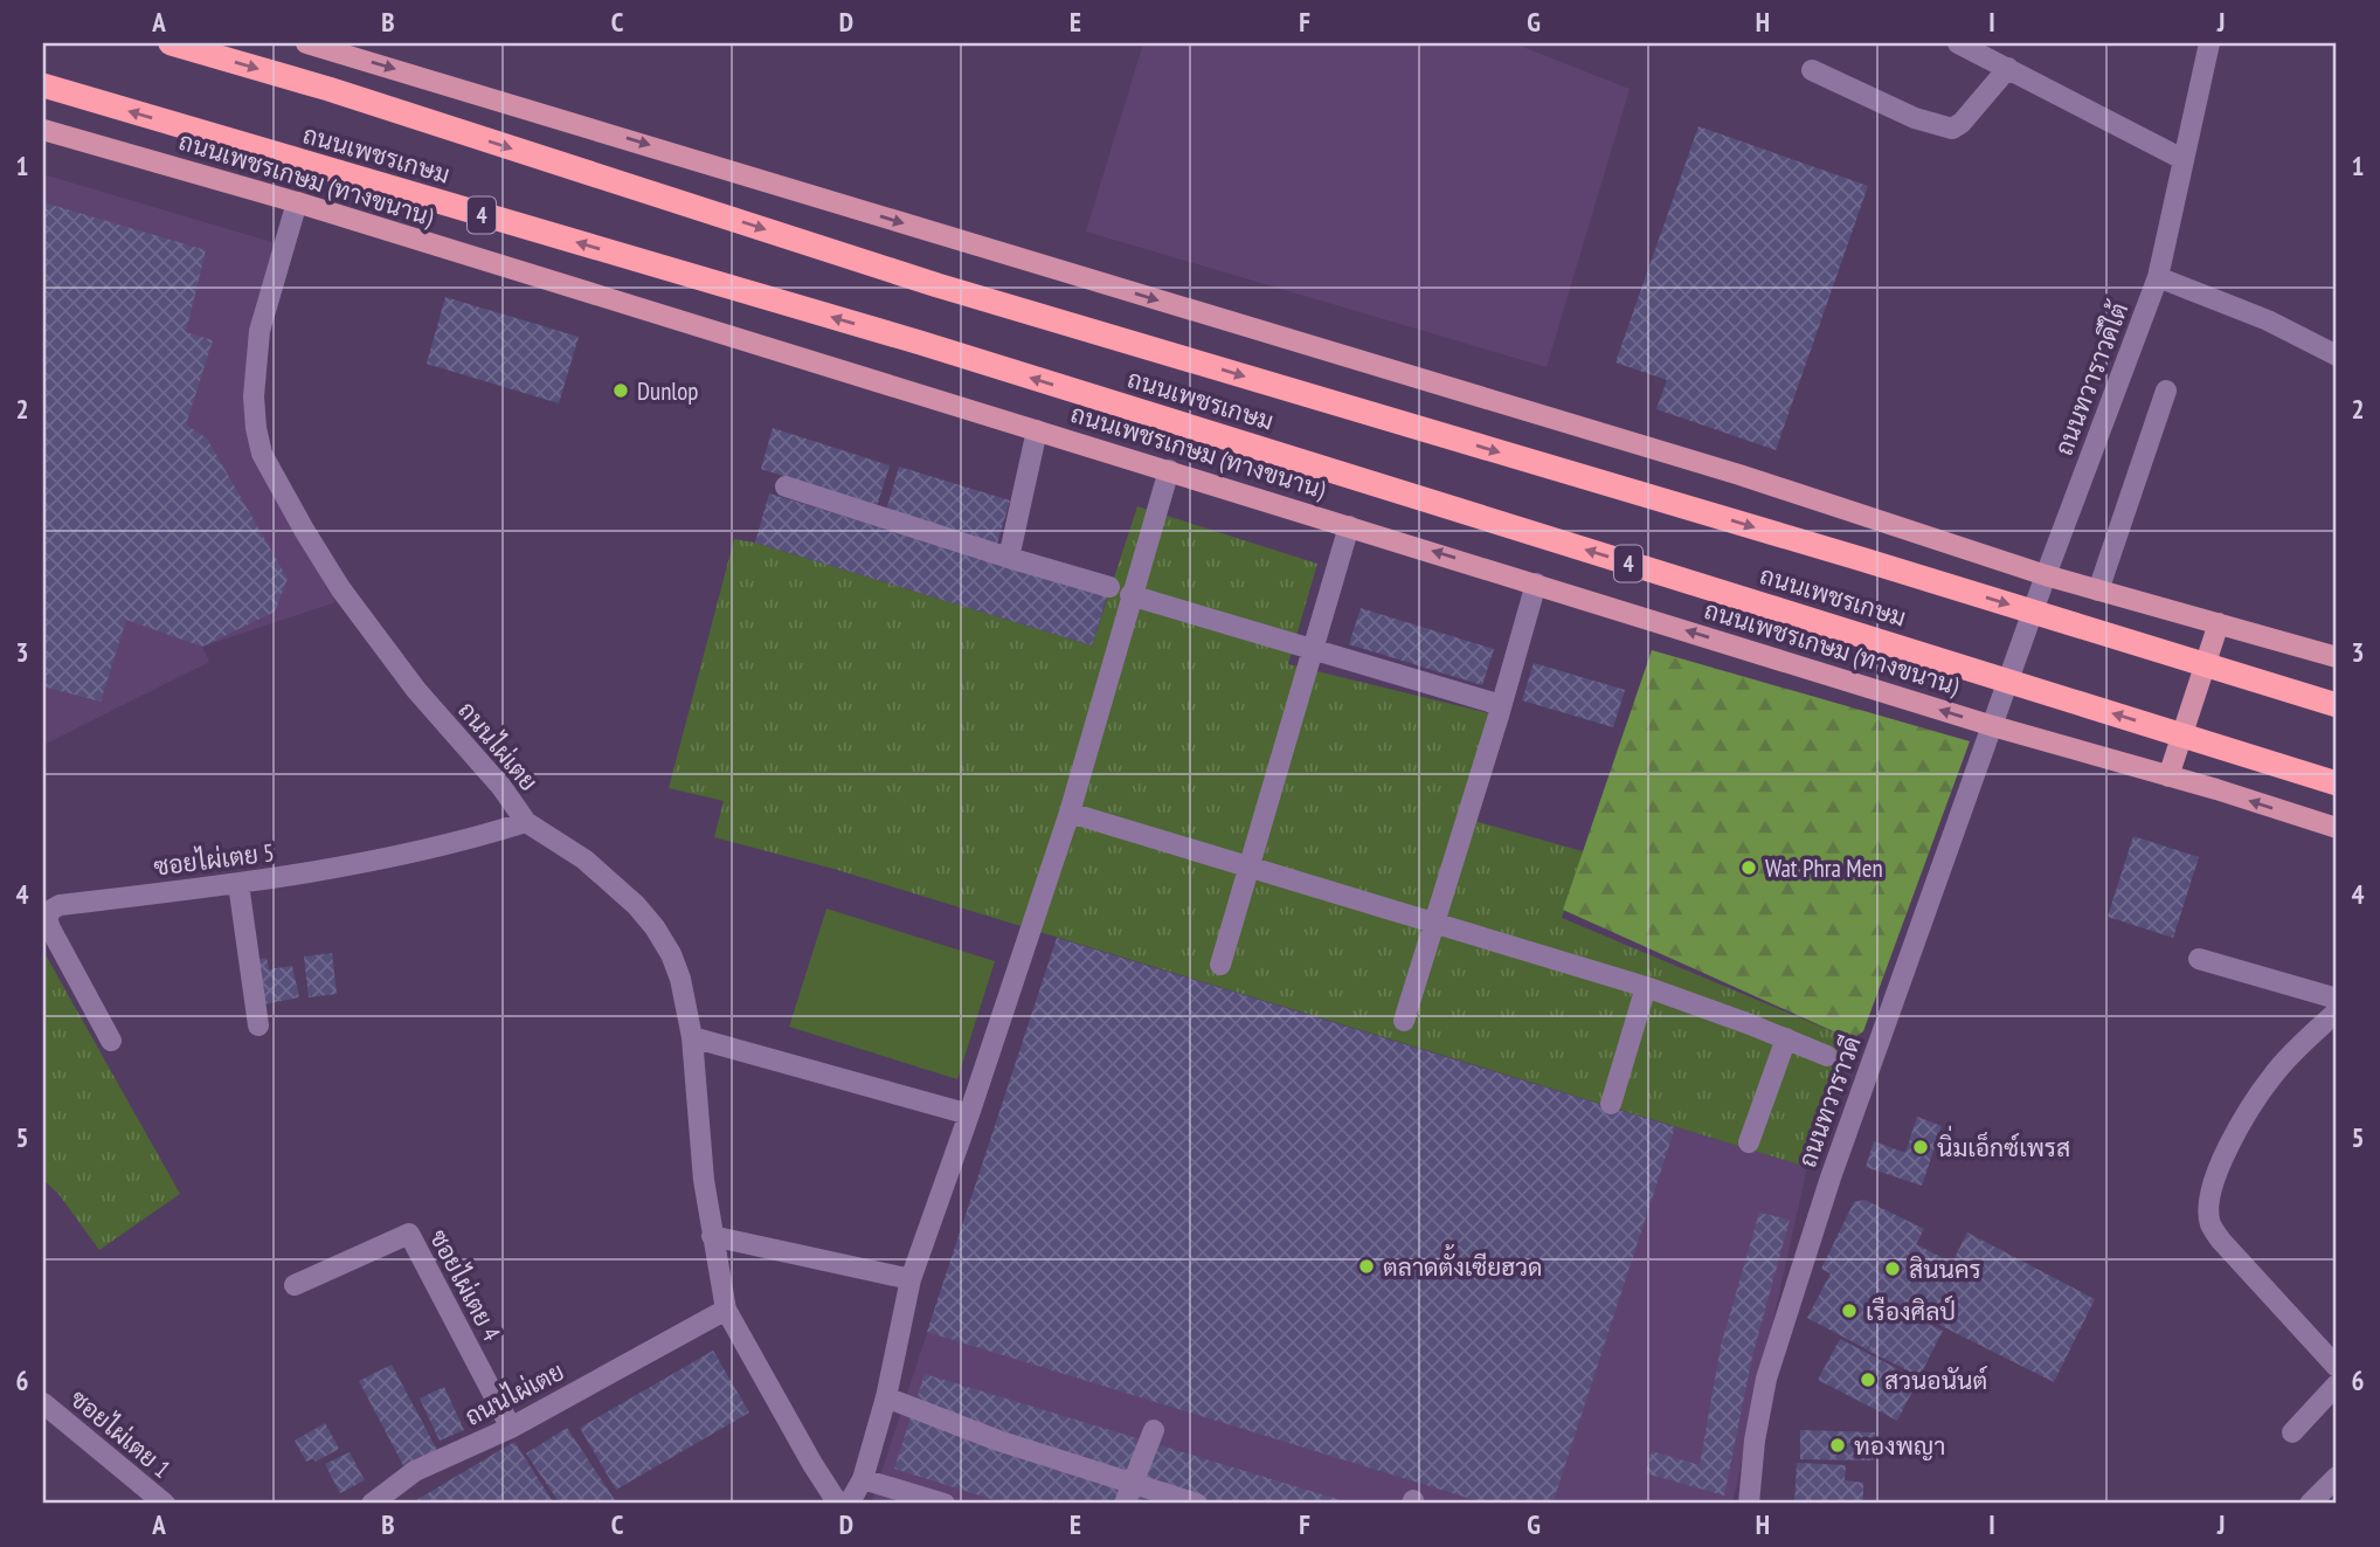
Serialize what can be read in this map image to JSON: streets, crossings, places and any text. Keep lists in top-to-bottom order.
{
  "streets": {
    "highway": ["ถนนเพชรเกษม", "4"],
    "main road": ["ถนนเพชรเกษม (ทางขนาน)"],
    "street": [
      "ถนนทวาราวดีใต้",
      "ถนนไผ่เตย",
      "ซอยไผ่เตย 5",
      "ถนนทวาราวดี",
      "ซอยไผ่เตย 4",
      "ซอยไผ่เตย 1"
    ]
  },
  "crossings": [
    ["ถนนเพชรเกษม (ทางขนาน)", "ถนนทวาราวดีใต้"],
    ["ถนนเพชรเกษม (ทางขนาน)", "ถนนไผ่เตย"],
    ["ถนนเพชรเกษม (ทางขนาน)", "ถนนทวาราวดี"],
    ["ถนนทวาราวดีใต้", "ถนนทวาราวดี"],
    ["ถนนไผ่เตย", "ซอยไผ่เตย 5"],
    ["ถนนไผ่เตย", "ซอยไผ่เตย 4"]
  ],
  "places": [
    "Dunlop",
    "Wat Phra Men",
    "นิ่มเอ็กซ์เพรส",
    "ตลาดตั้งเซียฮวด",
    "สินนคร",
    "เรืองศิลป์",
    "สวนอนันต์",
    "ทองพญา"
  ],
  "grid": {
    "columns": [
      "A",
      "B",
      "C",
      "D",
      "E",
      "F",
      "G",
      "H",
      "I",
      "J"
    ],
    "rows": [
      "1",
      "2",
      "3",
      "4",
      "5",
      "6"
    ]
  }
}
